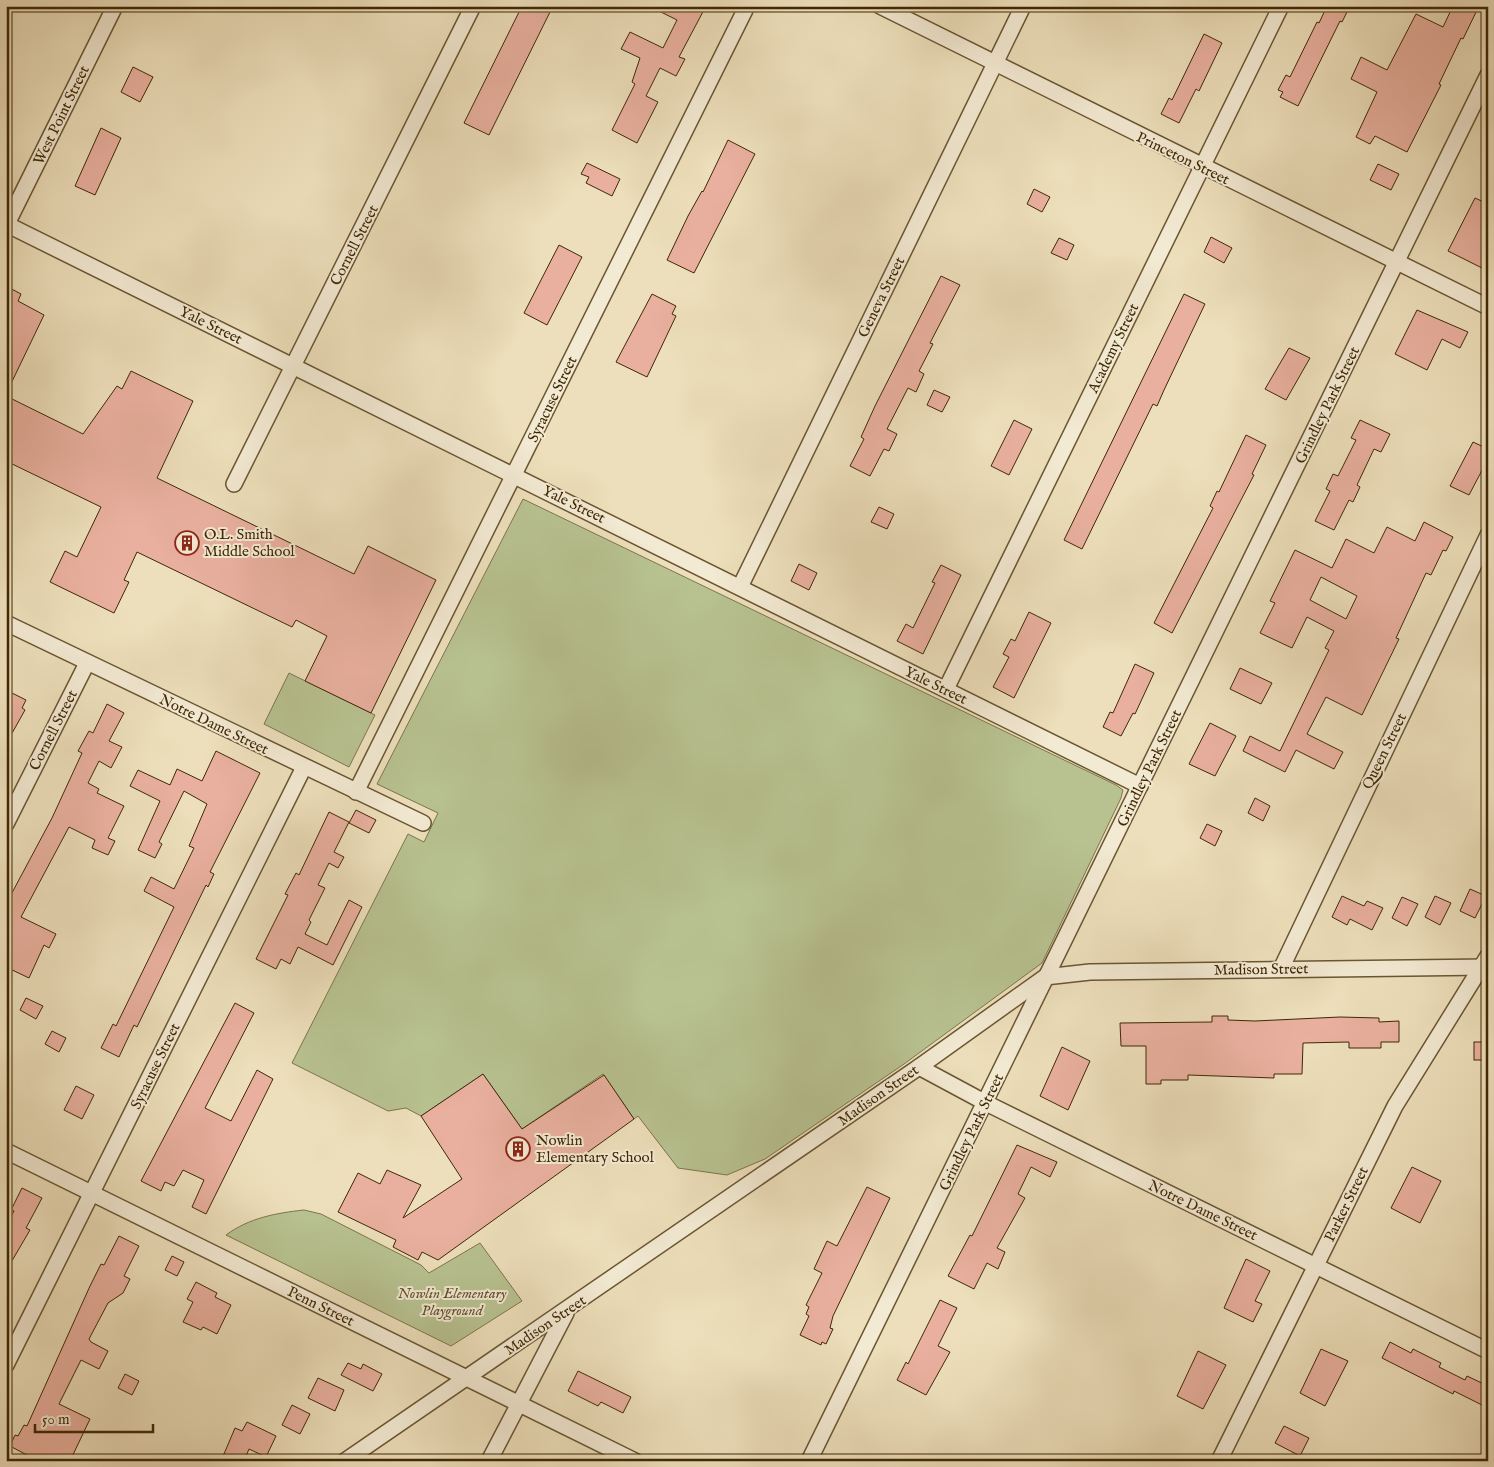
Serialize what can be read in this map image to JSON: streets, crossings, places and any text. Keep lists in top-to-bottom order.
{
  "streets": {
    "street": [
      "West Point Street",
      "Princeton Street",
      "Cornell Street",
      "Geneva Street",
      "Yale Street",
      "Academy Street",
      "Syracuse Street",
      "Grindley Park Street",
      "Notre Dame Street",
      "Queen Street",
      "Madison Street",
      "Parker Street",
      "Penn Street"
    ]
  },
  "crossings": [
    ["West Point Street", "Yale Street"],
    ["Princeton Street", "Geneva Street"],
    ["Princeton Street", "Academy Street"],
    ["Princeton Street", "Grindley Park Street"],
    ["Cornell Street", "Yale Street"],
    ["Cornell Street", "Notre Dame Street"],
    ["Geneva Street", "Yale Street"],
    ["Yale Street", "Academy Street"],
    ["Yale Street", "Syracuse Street"],
    ["Yale Street", "Grindley Park Street"],
    ["Syracuse Street", "Notre Dame Street"],
    ["Syracuse Street", "Penn Street"],
    ["Grindley Park Street", "Notre Dame Street"],
    ["Grindley Park Street", "Madison Street"],
    ["Notre Dame Street", "Madison Street"],
    ["Notre Dame Street", "Parker Street"],
    ["Queen Street", "Madison Street"],
    ["Madison Street", "Parker Street"],
    ["Madison Street", "Penn Street"]
  ],
  "parks": ["Nowlin Elementary Playground"],
  "places": {
    "building": ["O.L. Smith Middle School", "Nowlin Elementary School"]
  },
  "scale_bar": "50 m"
}
